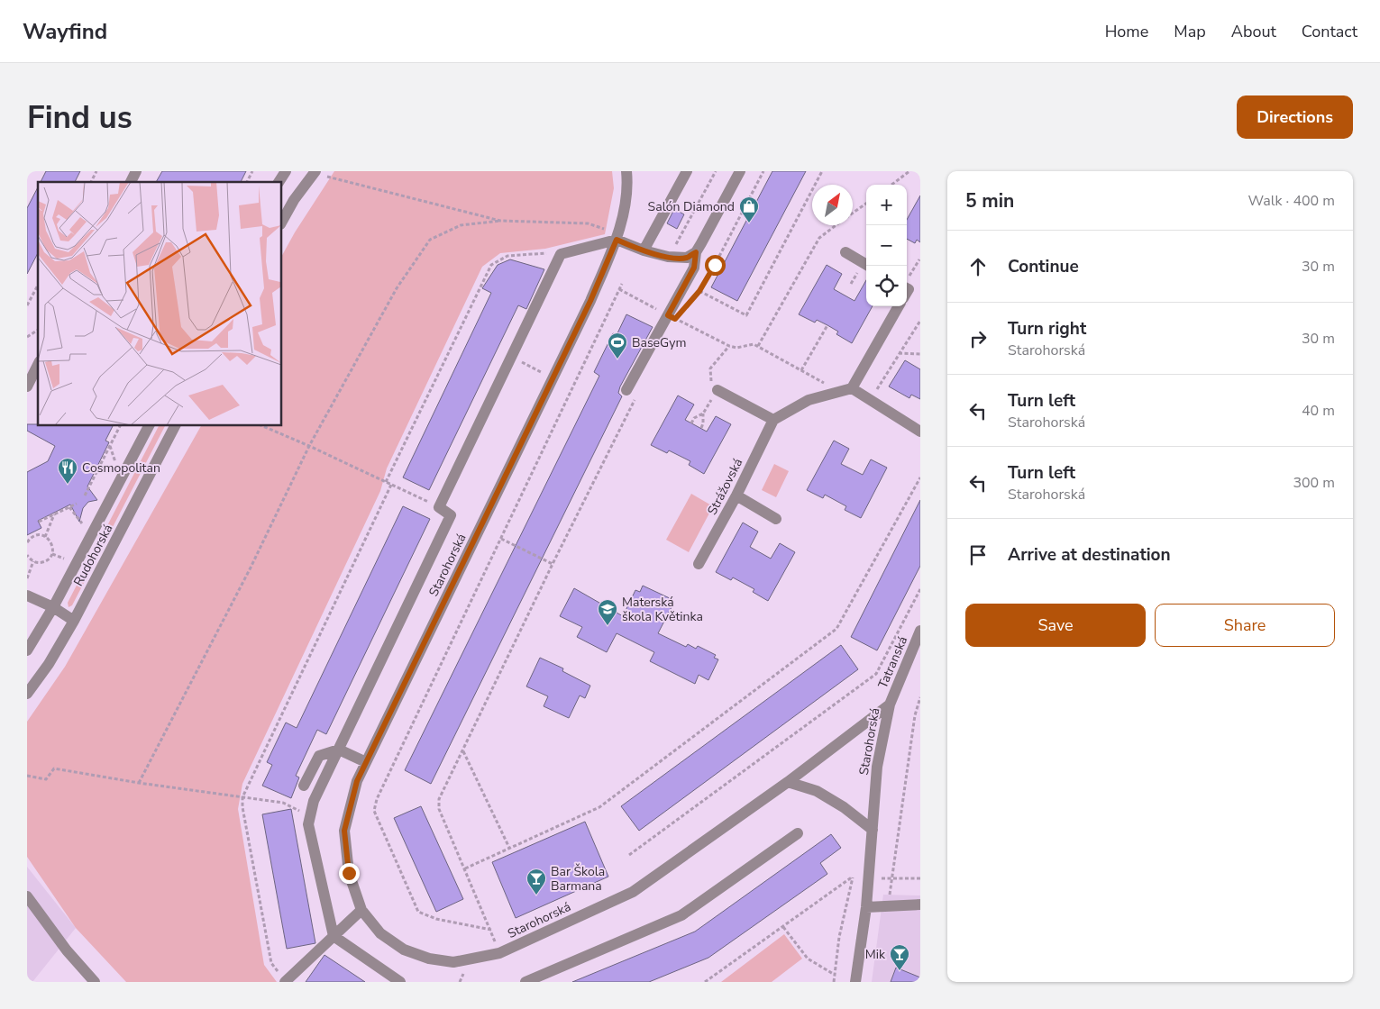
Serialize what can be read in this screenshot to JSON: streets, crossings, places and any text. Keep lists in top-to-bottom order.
{
  "streets": {
    "street": [
      "Strážovská",
      "Rudohorská",
      "Starohorská",
      "Tatranská"
    ]
  },
  "crossings": [
    ["Starohorská", "Tatranská"]
  ],
  "places": {
    "shop": ["Salón Diamond"],
    "sports": ["BaseGym"],
    "restaurant": ["Cosmopolitan"],
    "school or university": ["Materská škola Květinka"],
    "bar": ["Bar Škola Barmana", "Mik"]
  },
  "north": "top right",
  "page": {
    "header": "Wayfind",
    "nav": [
      "Home",
      "Map",
      "About",
      "Contact"
    ],
    "buttons": [
      "Directions",
      ["Save", "Share"]
    ],
    "title": "Find us",
    "heading": ["5 min", "Walk · 400 m"],
    "map_buttons": ["+", "−"],
    "list": [
      ["Continue", "30 m"],
      ["Turn right", "Starohorská", "30 m"],
      ["Turn left", "Starohorská", "40 m"],
      ["Turn left", "Starohorská", "300 m"],
      "Arrive at destination"
    ]
  }
}
